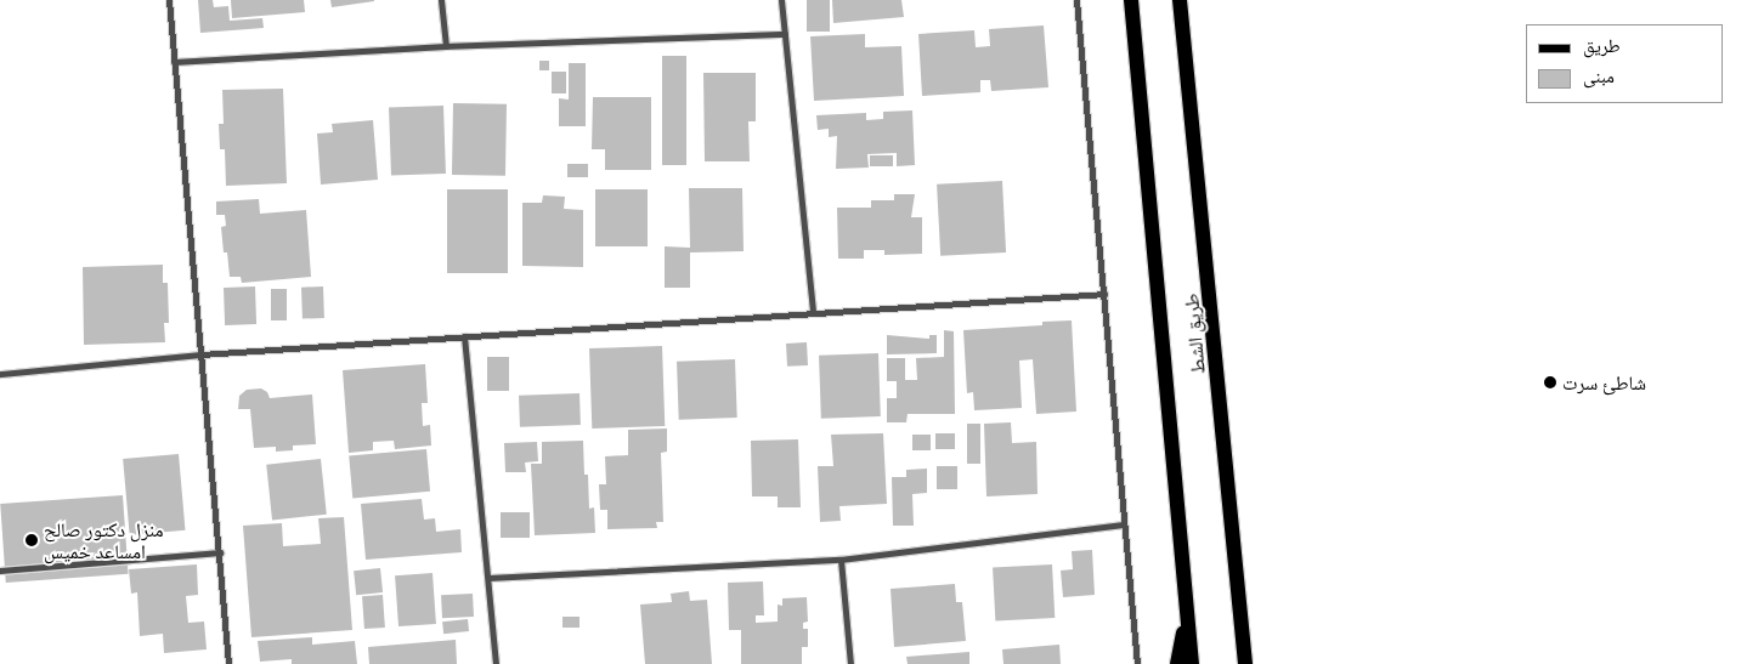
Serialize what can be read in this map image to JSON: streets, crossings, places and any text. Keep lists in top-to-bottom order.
{
  "streets": {
    "main road": ["طريق الشط"]
  },
  "places": ["شاطئ سرت", "منزل دكتور صالح امساعد خميس"],
  "legend": ["طريق", "مبنى"]
}
